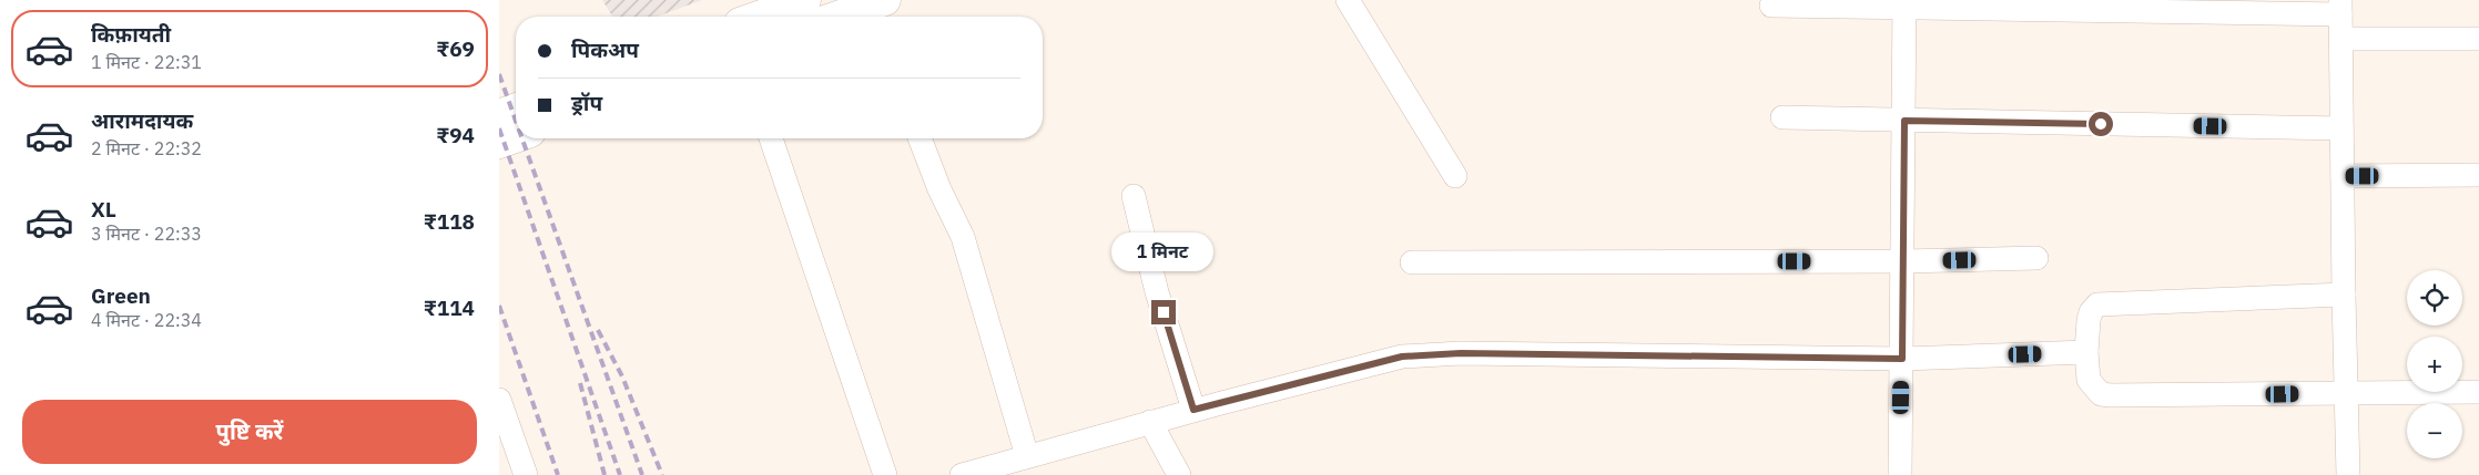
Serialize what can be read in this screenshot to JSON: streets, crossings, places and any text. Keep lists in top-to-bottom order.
{
  "page": {
    "list": [
      {
        "name": "किफ़ायती",
        "note": "1 मिनट · 22:31",
        "value": "₹69"
      },
      {
        "name": "आरामदायक",
        "note": "2 मिनट · 22:32",
        "value": "₹94"
      },
      {
        "name": "XL",
        "note": "3 मिनट · 22:33",
        "value": "₹118"
      },
      {
        "name": "Green",
        "note": "4 मिनट · 22:34",
        "value": "₹114"
      }
    ],
    "banner": ["पिकअप", "ड्रॉप"],
    "bubble": "1 मिनट",
    "map_buttons": ["+", "−"],
    "buttons": "पुष्टि करें"
  }
}
